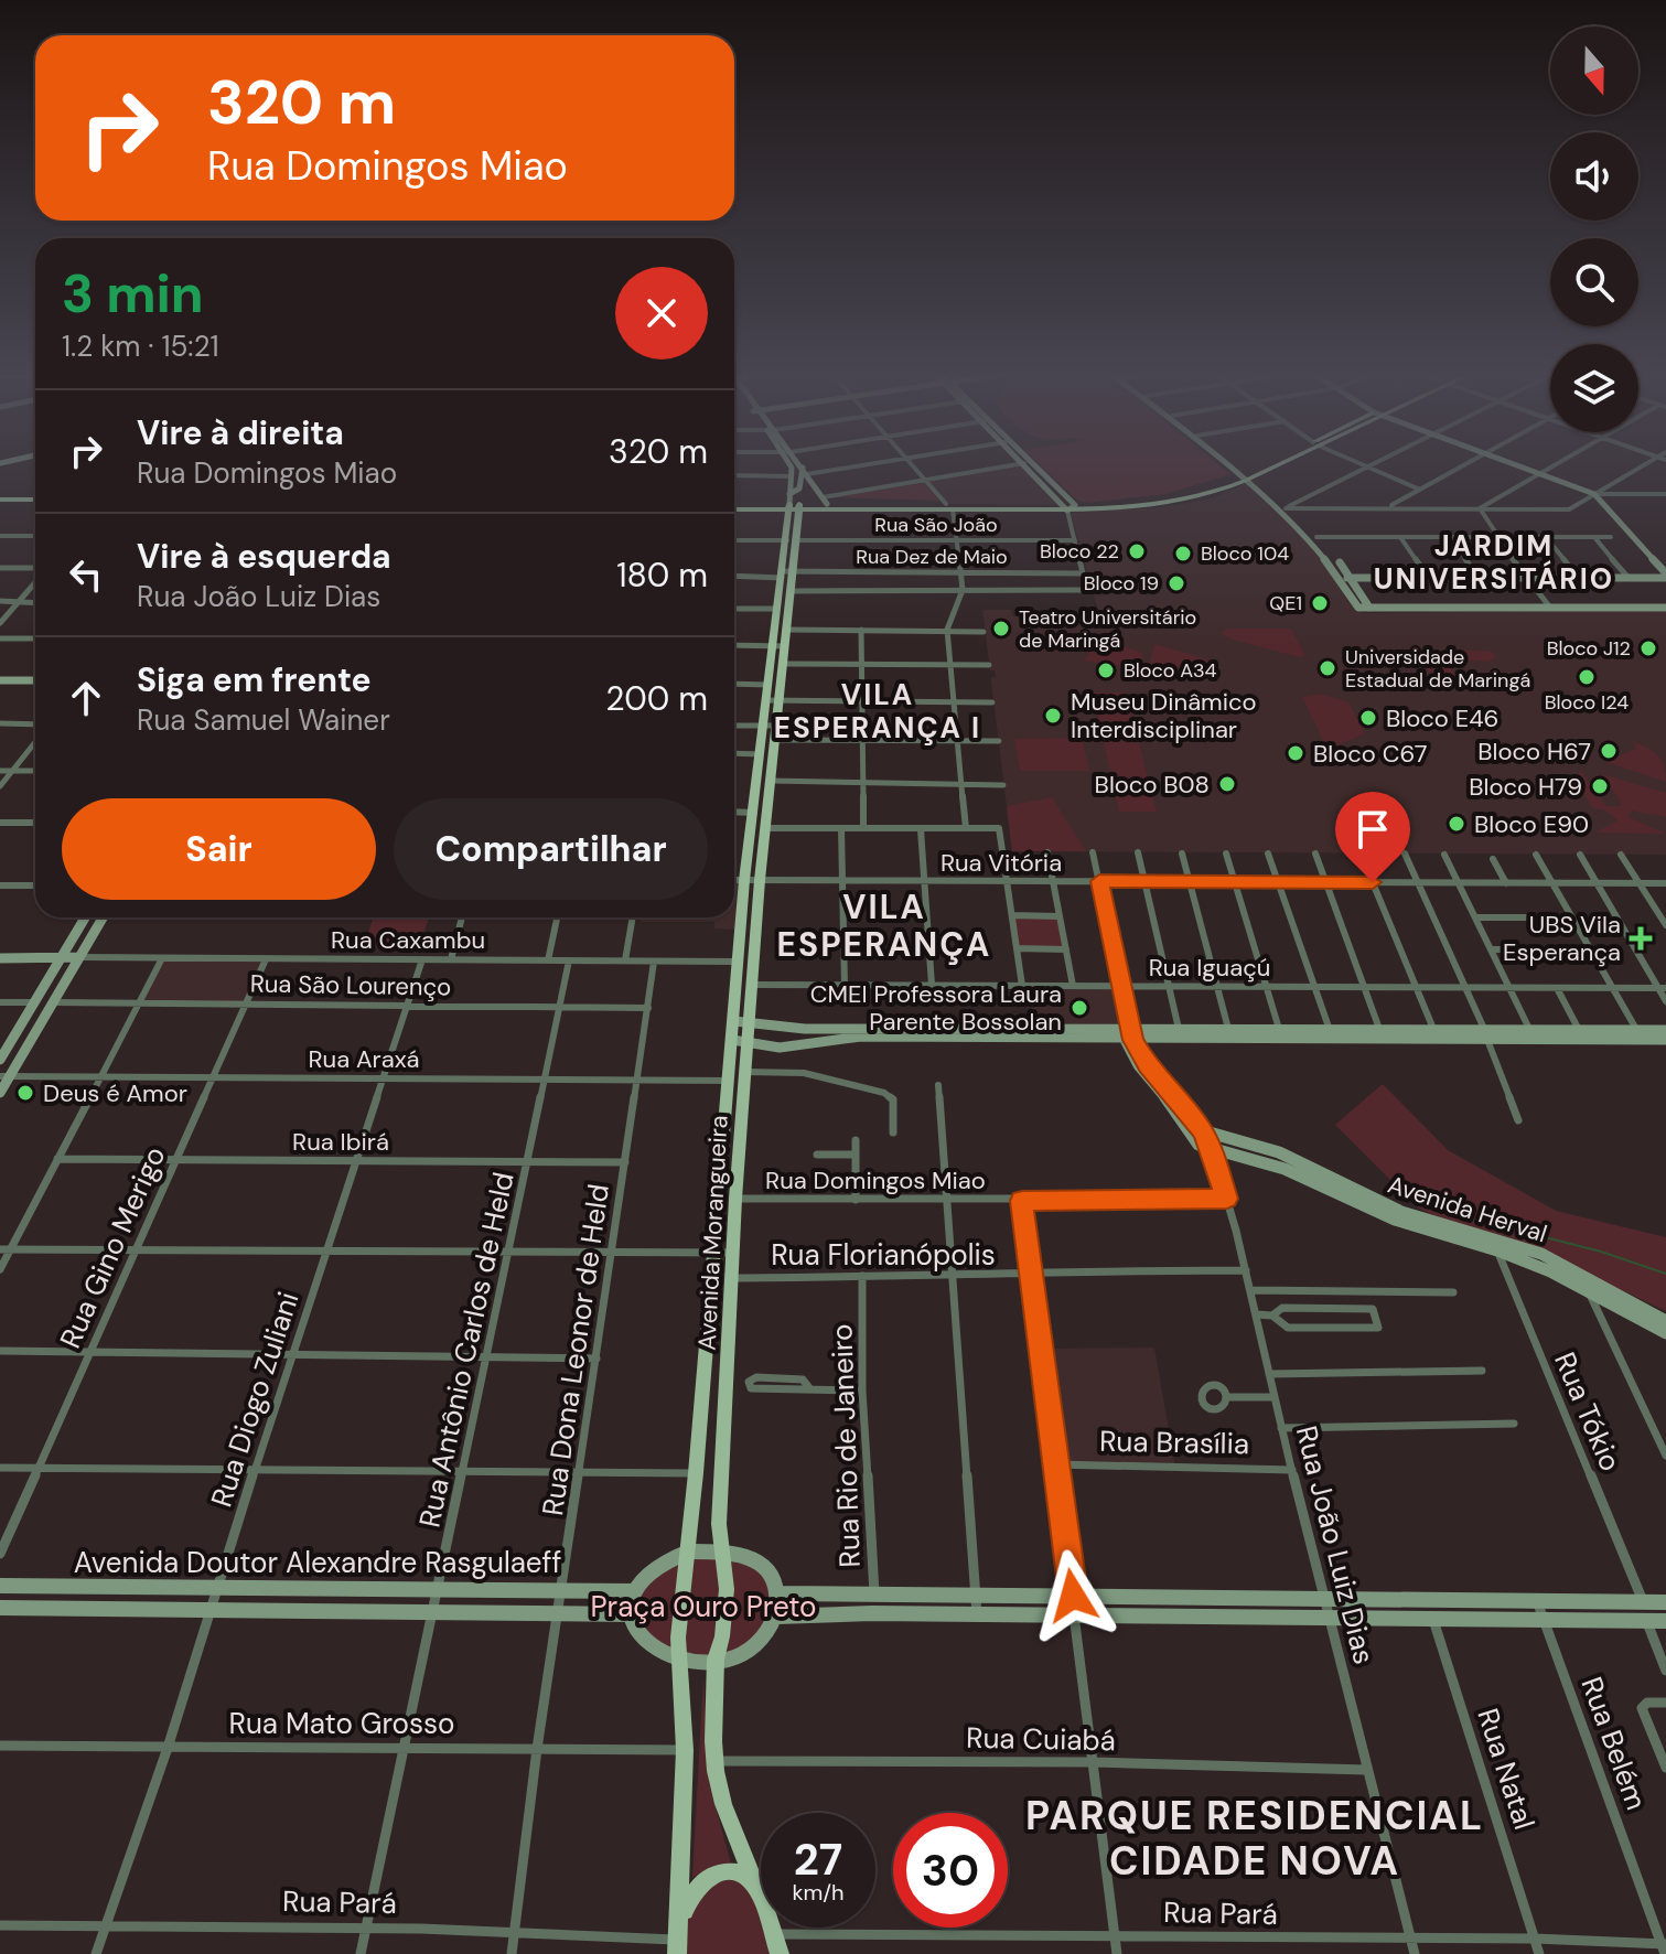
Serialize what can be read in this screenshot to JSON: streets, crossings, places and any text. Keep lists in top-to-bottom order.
{
  "streets": {
    "main road": [
      "Avenida Herval",
      "Avenida Morangueira",
      "Rua João Luiz Dias",
      "Avenida Doutor Alexandre Rasgulaeff"
    ],
    "street": [
      "Rua São João",
      "Rua Dez de Maio",
      "Rua Vitória",
      "Rua Caxambu",
      "Rua Iguaçú",
      "Rua São Lourenço",
      "Rua Araxá",
      "Rua Ibirá",
      "Rua Domingos Miao",
      "Rua Gino Merigo",
      "Rua Florianópolis",
      "Rua Antônio Carlos de Held",
      "Rua Dona Leonor de Held",
      "Rua Diogo Zuliani",
      "Rua Tókio",
      "Rua Brasília",
      "Rua Rio de Janeiro",
      "Rua Mato Grosso",
      "Rua Cuiabá",
      "Rua Belém",
      "Rua Natal",
      "Rua Pará"
    ]
  },
  "crossings": [
    ["Rua São João", "Rua Dez de Maio"],
    ["Rua São João", "Avenida Morangueira"],
    ["Rua Dez de Maio", "Avenida Morangueira"],
    ["Rua Vitória", "Avenida Morangueira"],
    ["Rua Caxambu", "Avenida Morangueira"],
    ["Rua Caxambu", "Rua Gino Merigo"],
    ["Rua Caxambu", "Rua Antônio Carlos de Held"],
    ["Rua Caxambu", "Rua Dona Leonor de Held"],
    ["Rua Caxambu", "Rua Diogo Zuliani"],
    ["Rua Iguaçú", "Avenida Morangueira"],
    ["Rua São Lourenço", "Rua Gino Merigo"],
    ["Rua São Lourenço", "Rua Antônio Carlos de Held"],
    ["Rua São Lourenço", "Rua Dona Leonor de Held"],
    ["Rua São Lourenço", "Rua Diogo Zuliani"],
    ["Rua Araxá", "Avenida Morangueira"],
    ["Rua Araxá", "Rua Gino Merigo"],
    ["Rua Araxá", "Rua Antônio Carlos de Held"],
    ["Rua Araxá", "Rua Dona Leonor de Held"],
    ["Rua Araxá", "Rua Diogo Zuliani"],
    ["Rua Ibirá", "Rua Gino Merigo"],
    ["Rua Ibirá", "Rua Antônio Carlos de Held"],
    ["Rua Ibirá", "Rua Dona Leonor de Held"],
    ["Rua Ibirá", "Rua Diogo Zuliani"],
    ["Rua Domingos Miao", "Avenida Morangueira"],
    ["Rua Domingos Miao", "Rua João Luiz Dias"],
    ["Avenida Herval", "Rua Tókio"],
    ["Avenida Herval", "Rua João Luiz Dias"],
    ["Avenida Morangueira", "Rua Florianópolis"],
    ["Avenida Morangueira", "Rua Mato Grosso"],
    ["Avenida Morangueira", "Rua Cuiabá"],
    ["Avenida Morangueira", "Rua Pará"],
    ["Rua Florianópolis", "Rua Rio de Janeiro"],
    ["Rua Florianópolis", "Rua João Luiz Dias"],
    ["Rua Antônio Carlos de Held", "Avenida Doutor Alexandre Rasgulaeff"],
    ["Rua Antônio Carlos de Held", "Rua Mato Grosso"],
    ["Rua Antônio Carlos de Held", "Rua Pará"],
    ["Rua Dona Leonor de Held", "Avenida Doutor Alexandre Rasgulaeff"],
    ["Rua Dona Leonor de Held", "Rua Mato Grosso"],
    ["Rua Dona Leonor de Held", "Rua Pará"],
    ["Rua Diogo Zuliani", "Avenida Doutor Alexandre Rasgulaeff"],
    ["Rua Diogo Zuliani", "Rua Mato Grosso"],
    ["Rua Diogo Zuliani", "Rua Pará"],
    ["Rua Brasília", "Rua João Luiz Dias"],
    ["Rua João Luiz Dias", "Rua Cuiabá"],
    ["Rua João Luiz Dias", "Rua Pará"],
    ["Rua Belém", "Rua Pará"],
    ["Rua Natal", "Rua Pará"]
  ],
  "districts": [
    "JARDIM UNIVERSITÁRIO",
    "VILA ESPERANÇA I",
    "VILA ESPERANÇA",
    "PARQUE RESIDENCIAL CIDADE NOVA"
  ],
  "parks": ["Praça Ouro Preto"],
  "places": {
    "other": [
      "Bloco 22",
      "Bloco 104",
      "Bloco 19",
      "QE1",
      "Teatro Universitário de Maringá",
      "Bloco J12",
      "Universidade Estadual de Maringá",
      "Bloco A34",
      "Bloco I24",
      "Museu Dinâmico Interdisciplinar",
      "Bloco E46",
      "Bloco H67",
      "Bloco C67",
      "Bloco B08",
      "Bloco H79",
      "Bloco E90",
      "CMEI Professora Laura Parente Bossolan",
      "Deus é Amor"
    ],
    "health": ["UBS Vila Esperança"]
  },
  "north": "bottom",
  "page": {
    "turn": ["320 m", "Rua Domingos Miao"],
    "heading": ["3 min", "1.2 km · 15:21"],
    "list": [
      {
        "name": "Vire à direita",
        "note": "Rua Domingos Miao",
        "value": "320 m"
      },
      {
        "name": "Vire à esquerda",
        "note": "Rua João Luiz Dias",
        "value": "180 m"
      },
      {
        "name": "Siga em frente",
        "note": "Rua Samuel Wainer",
        "value": "200 m"
      }
    ],
    "buttons": ["Sair", "Compartilhar"],
    "speed": "27 km/h",
    "limit": "30"
  }
}
